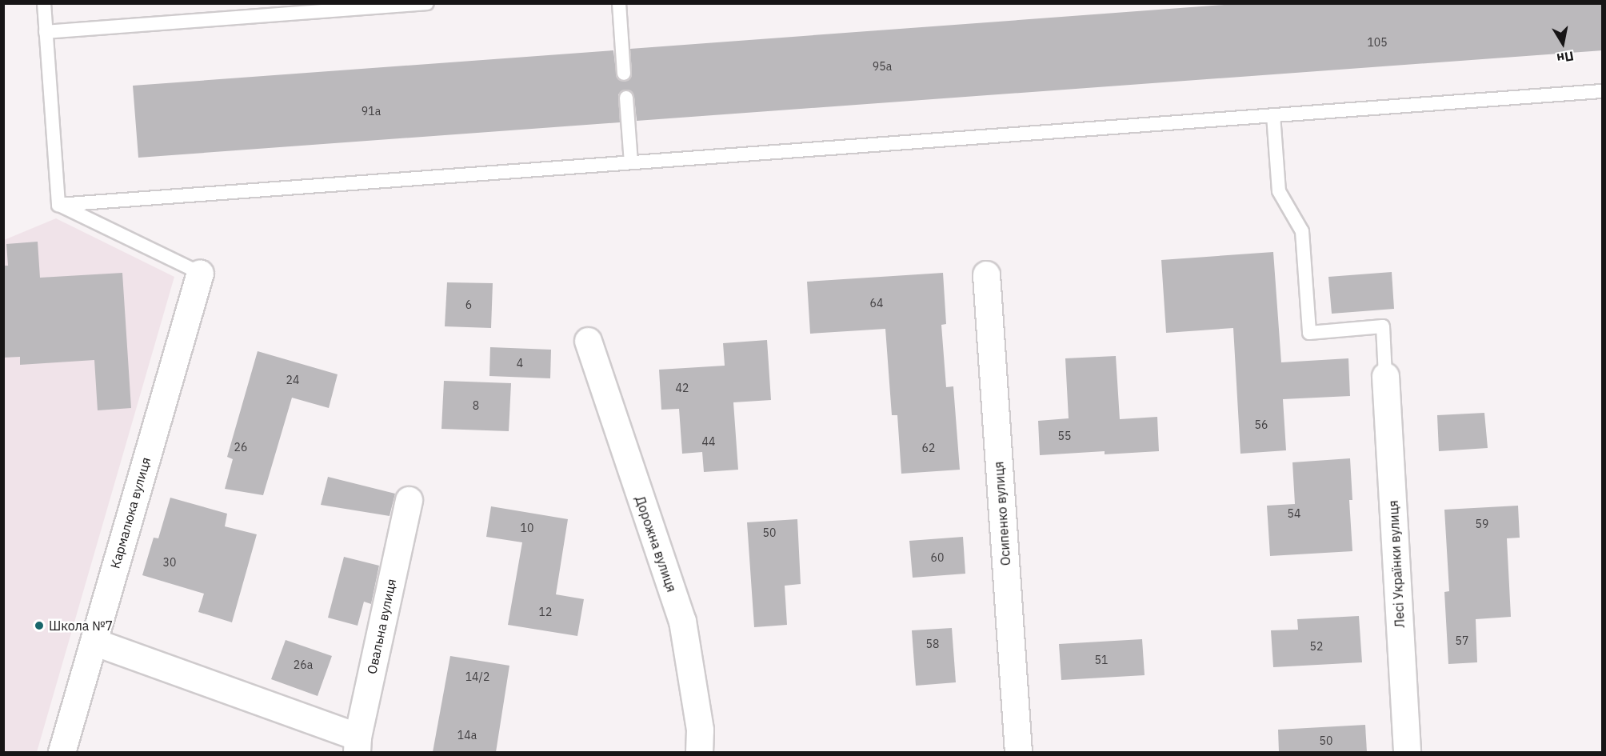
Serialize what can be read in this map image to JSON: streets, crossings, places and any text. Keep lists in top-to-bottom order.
{
  "streets": {
    "street": [
      "Кармалюка вулиця",
      "Осипенко вулиця",
      "Дорожна вулиця",
      "Лесі Українки вулиця",
      "Овальна вулиця"
    ]
  },
  "places": ["Школа №7"],
  "house_numbers": [
    "105",
    "95а",
    "91а",
    "64",
    "6",
    "4",
    "24",
    "42",
    "8",
    "56",
    "55",
    "44",
    "26",
    "62",
    "54",
    "59",
    "10",
    "50",
    "60",
    "30",
    "12",
    "57",
    "58",
    "52",
    "51",
    "26а",
    "14/2",
    "14а",
    "50"
  ],
  "north": "bottom"
}
